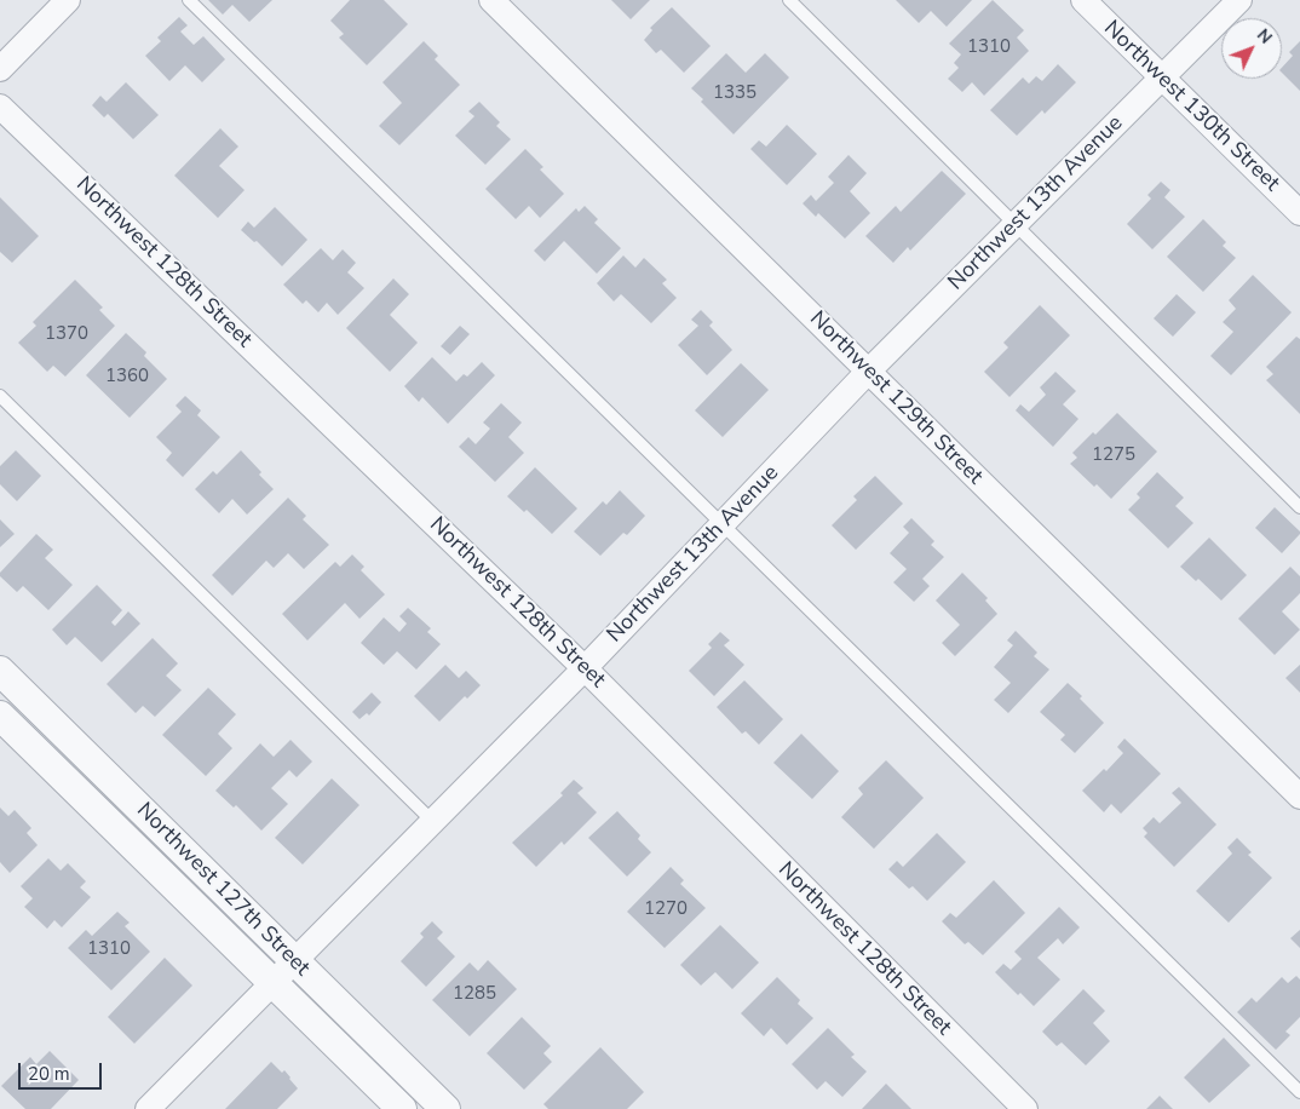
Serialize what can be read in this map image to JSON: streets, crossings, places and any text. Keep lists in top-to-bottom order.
{
  "streets": {
    "street": [
      "Northwest 130th Street",
      "Northwest 13th Avenue",
      "Northwest 128th Street",
      "Northwest 129th Street",
      "Northwest 127th Street"
    ]
  },
  "crossings": [
    ["Northwest 130th Street", "Northwest 13th Avenue"],
    ["Northwest 13th Avenue", "Northwest 128th Street"],
    ["Northwest 13th Avenue", "Northwest 129th Street"],
    ["Northwest 13th Avenue", "Northwest 127th Street"]
  ],
  "house_numbers": [
    "1310",
    "1335",
    "1370",
    "1360",
    "1275",
    "1270",
    "1310",
    "1285"
  ],
  "scale_bar": "20 m",
  "north": "top right"
}
